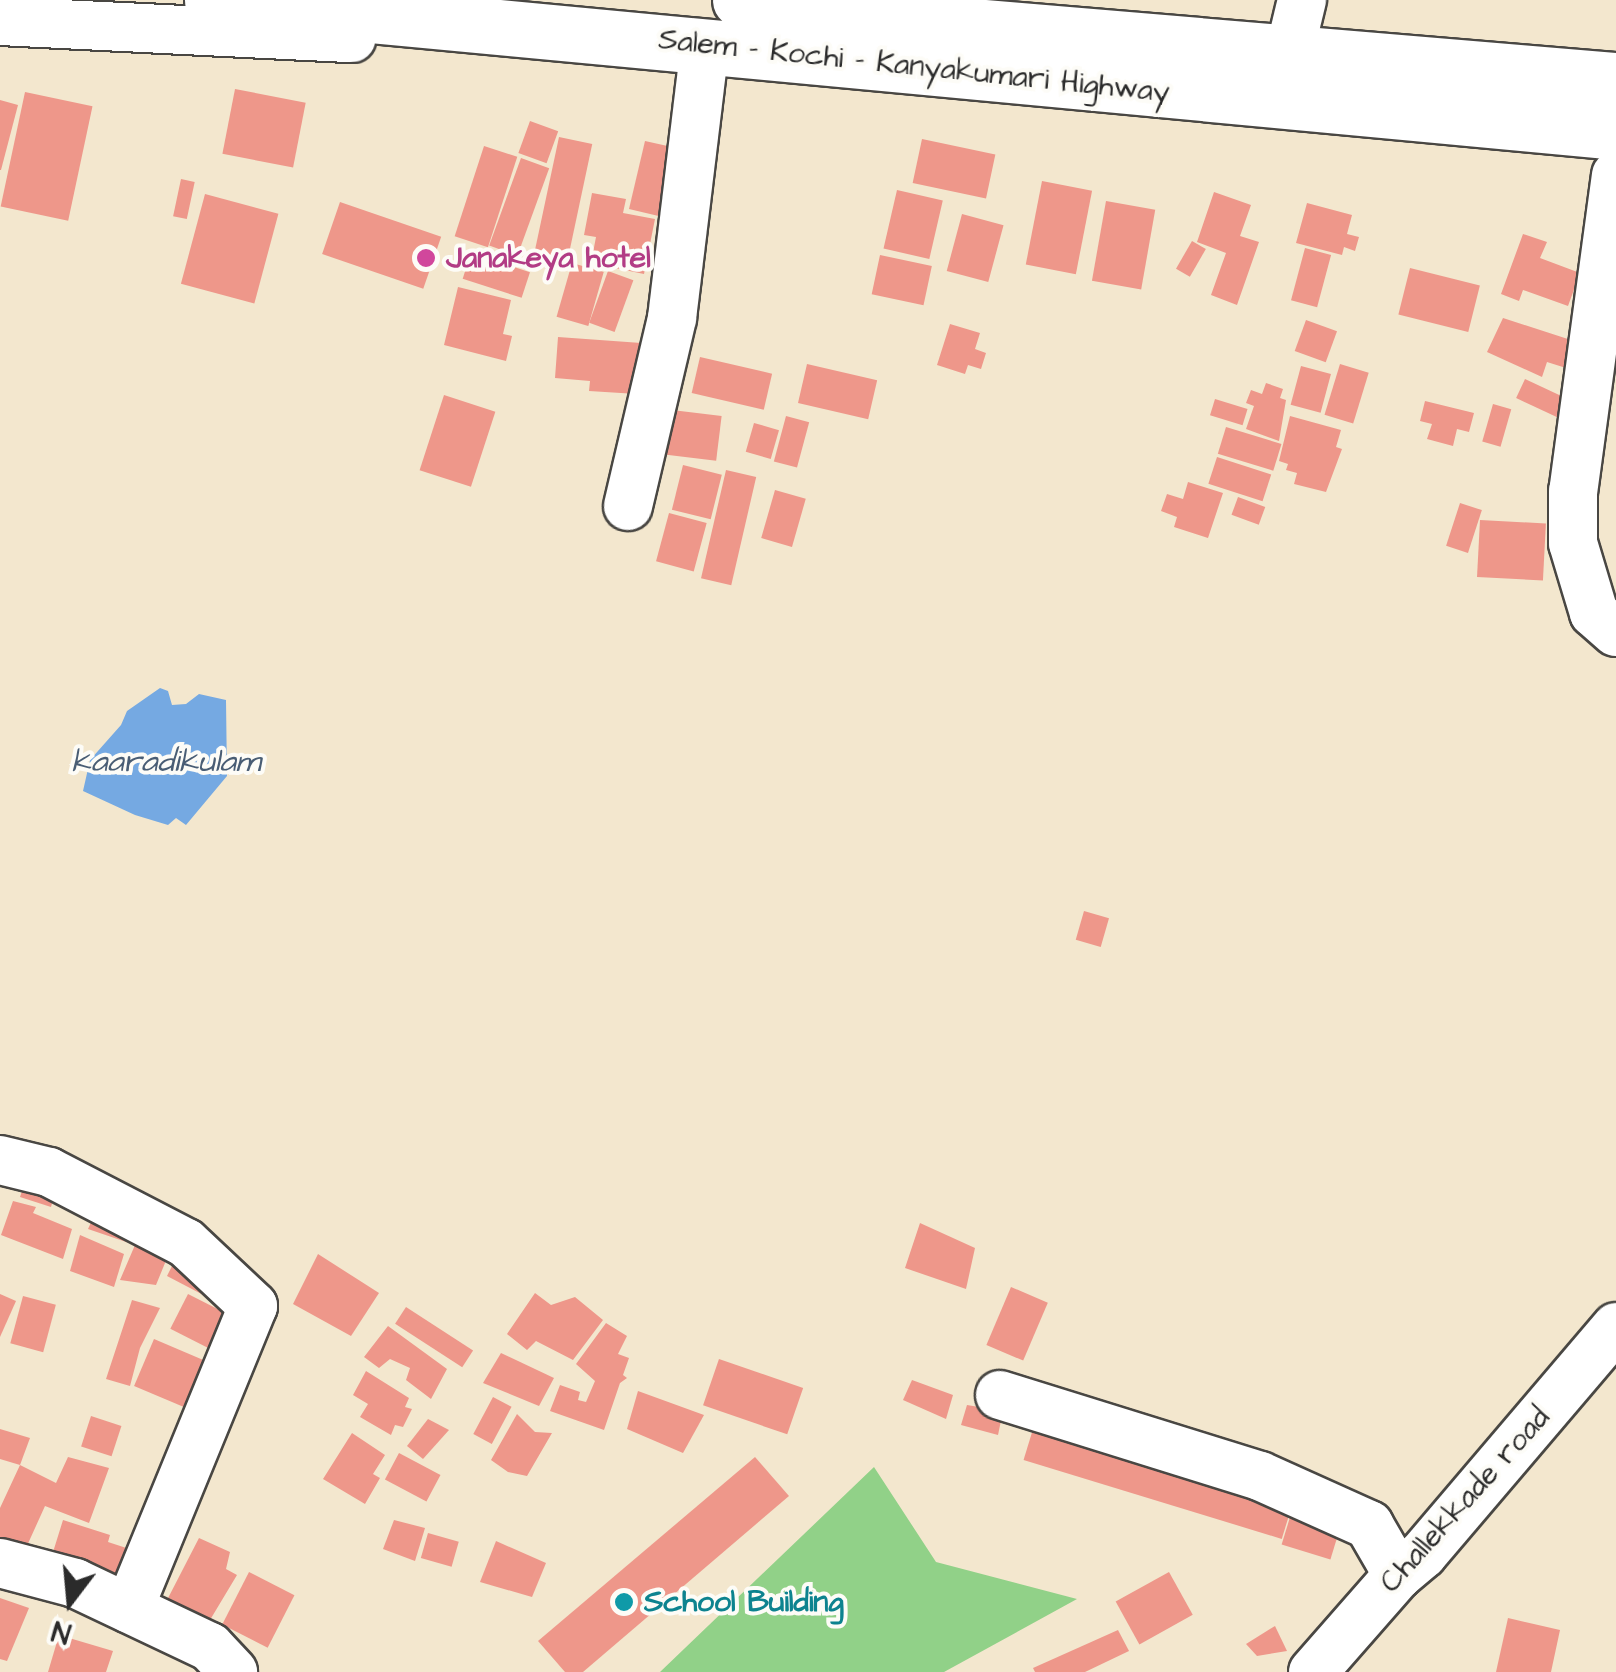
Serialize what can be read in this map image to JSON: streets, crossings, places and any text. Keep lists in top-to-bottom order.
{
  "streets": {
    "highway": ["Salem - Kochi - Kanyakumari Highway"],
    "street": ["Challekkade road"]
  },
  "water": ["kaaradikulam"],
  "places": ["Janakeya hotel", "School Building"],
  "north": "bottom"
}
